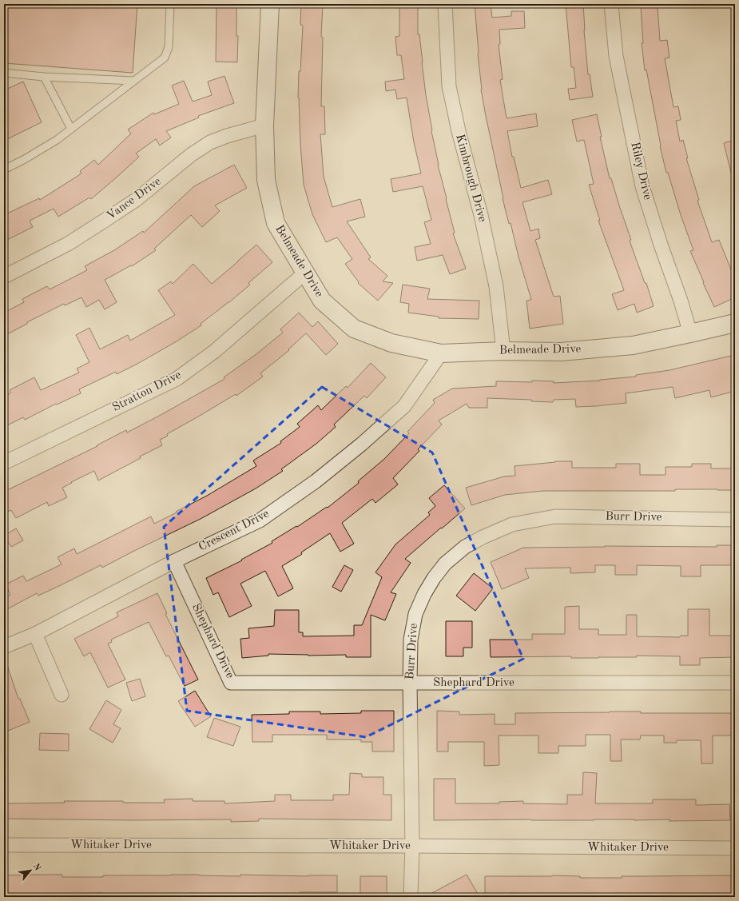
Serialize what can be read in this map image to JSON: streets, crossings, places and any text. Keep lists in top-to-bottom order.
{
  "streets": {
    "street": [
      "Riley Drive",
      "Kimbrough Drive",
      "Vance Drive",
      "Belmeade Drive",
      "Stratton Drive",
      "Burr Drive",
      "Crescent Drive",
      "Shephard Drive",
      "Whitaker Drive"
    ]
  },
  "crossings": [
    ["Riley Drive", "Belmeade Drive"],
    ["Kimbrough Drive", "Belmeade Drive"],
    ["Vance Drive", "Belmeade Drive"],
    ["Belmeade Drive", "Stratton Drive"],
    ["Belmeade Drive", "Crescent Drive"],
    ["Burr Drive", "Shephard Drive"],
    ["Burr Drive", "Whitaker Drive"],
    ["Crescent Drive", "Shephard Drive"]
  ],
  "north": "top right"
}
